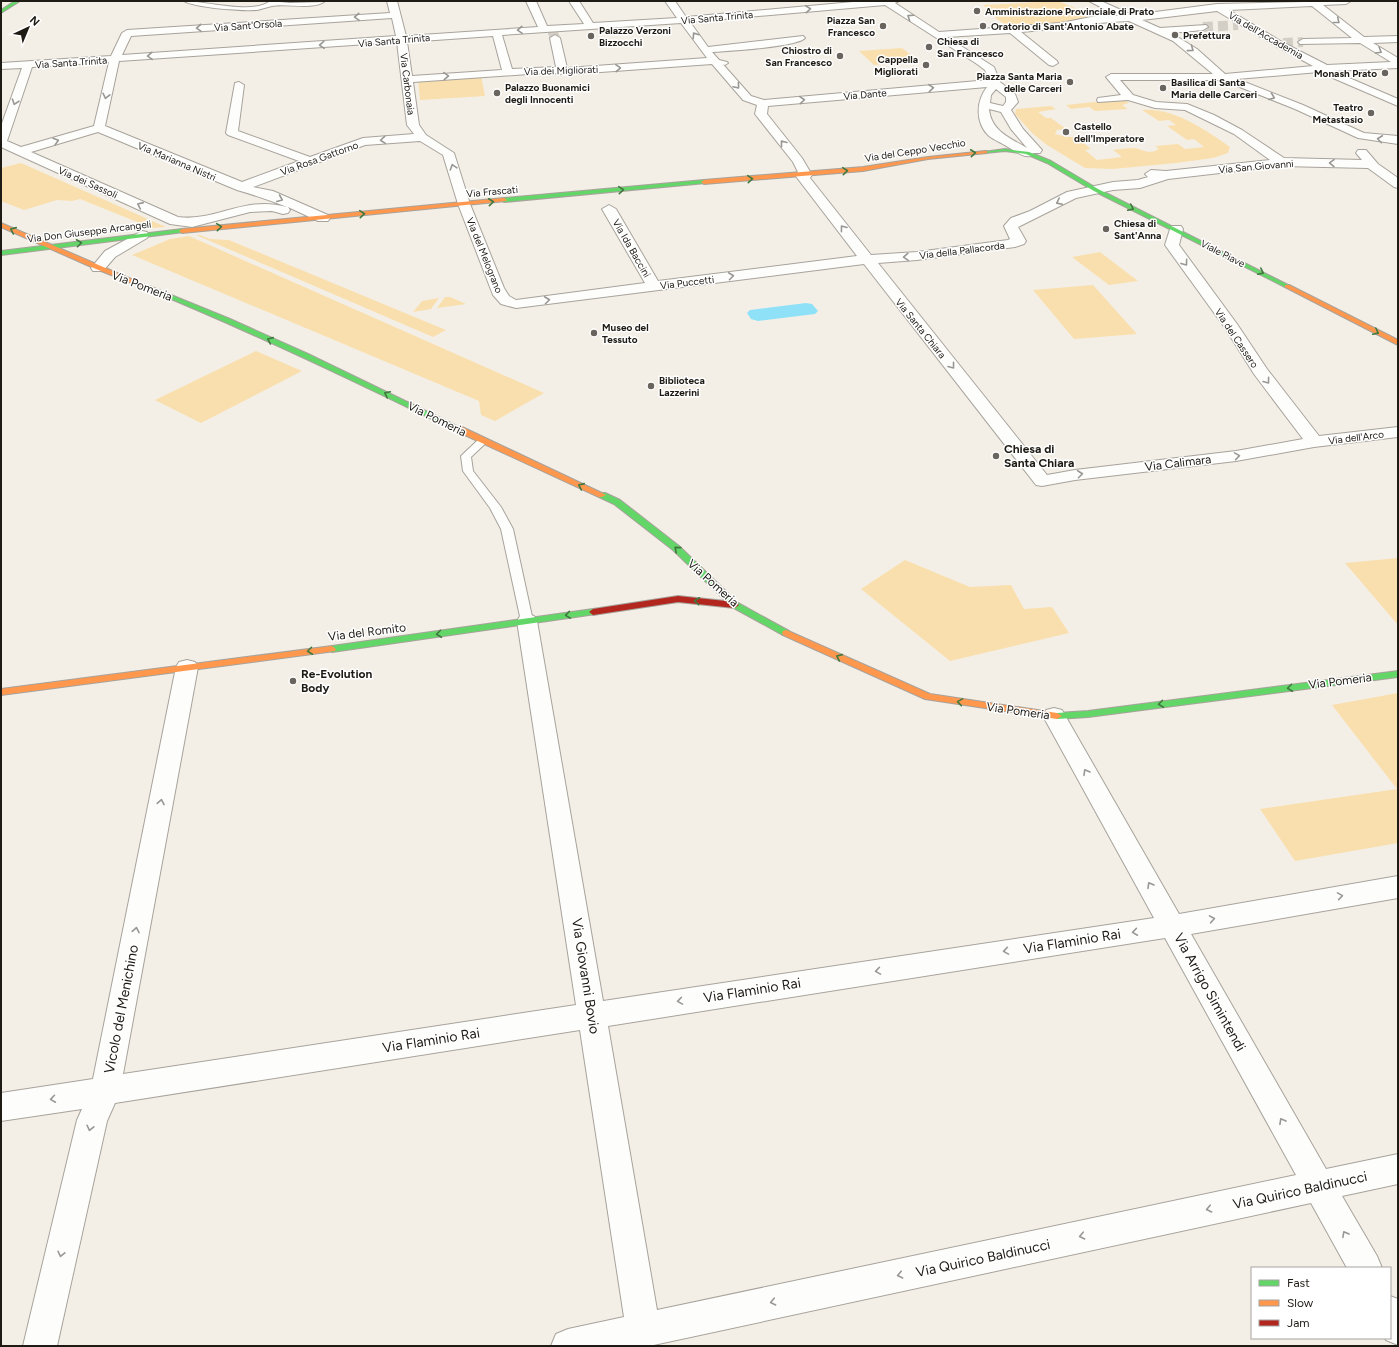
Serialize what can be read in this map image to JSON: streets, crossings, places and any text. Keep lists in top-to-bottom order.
{
  "streets": {
    "street": [
      "Via Santa Trinita",
      "Via Sant'Orsola",
      "Via dell'Accademia",
      "Via dei Migliorati",
      "Via Carbonaia",
      "Via Dante",
      "Via del Ceppo Vecchio",
      "Via Rosa Gattorno",
      "Via Marianna Nistri",
      "Via San Giovanni",
      "Via dei Sassoli",
      "Via Frascati",
      "Via Don Giuseppe Arcangeli",
      "Via Ida Baccini",
      "Via della Pallacorda",
      "Viale Piave",
      "Via del Melograno",
      "Via Puccetti",
      "Via Pomeria",
      "Via Santa Chiara",
      "Via del Cassero",
      "Via dell'Arco",
      "Via Calimara",
      "Via del Romito",
      "Via Flaminio Rai",
      "Via Giovanni Bovio",
      "Via Arrigo Simintendi",
      "Vicolo del Menichino",
      "Via Quirico Baldinucci"
    ]
  },
  "crossings": [
    ["Via Santa Trinita", "Via Sant'Orsola"],
    ["Via Santa Trinita", "Via Carbonaia"],
    ["Via Santa Trinita", "Via dei Sassoli"],
    ["Via Sant'Orsola", "Via Carbonaia"],
    ["Via dei Migliorati", "Via Carbonaia"],
    ["Via Carbonaia", "Via Rosa Gattorno"],
    ["Via Carbonaia", "Via Frascati"],
    ["Via Carbonaia", "Via del Melograno"],
    ["Via Dante", "Via Santa Chiara"],
    ["Via del Ceppo Vecchio", "Via Frascati"],
    ["Via del Ceppo Vecchio", "Viale Piave"],
    ["Via del Ceppo Vecchio", "Via Santa Chiara"],
    ["Via Rosa Gattorno", "Via Marianna Nistri"],
    ["Via Marianna Nistri", "Via Frascati"],
    ["Via San Giovanni", "Via della Pallacorda"],
    ["Via San Giovanni", "Viale Piave"],
    ["Via dei Sassoli", "Via Frascati"],
    ["Via dei Sassoli", "Via Don Giuseppe Arcangeli"],
    ["Via Frascati", "Via Don Giuseppe Arcangeli"],
    ["Via Frascati", "Via del Melograno"],
    ["Via Frascati", "Via Santa Chiara"],
    ["Via Don Giuseppe Arcangeli", "Via Pomeria"],
    ["Via Ida Baccini", "Via Puccetti"],
    ["Via della Pallacorda", "Viale Piave"],
    ["Via della Pallacorda", "Via Puccetti"],
    ["Via della Pallacorda", "Via Santa Chiara"],
    ["Viale Piave", "Via del Cassero"],
    ["Via del Melograno", "Via Puccetti"],
    ["Via Puccetti", "Via Santa Chiara"],
    ["Via Pomeria", "Via del Romito"],
    ["Via Pomeria", "Via Arrigo Simintendi"],
    ["Via Santa Chiara", "Via Calimara"],
    ["Via del Cassero", "Via dell'Arco"],
    ["Via del Cassero", "Via Calimara"],
    ["Via dell'Arco", "Via Calimara"],
    ["Via del Romito", "Via Giovanni Bovio"],
    ["Via del Romito", "Vicolo del Menichino"],
    ["Via Flaminio Rai", "Via Giovanni Bovio"],
    ["Via Flaminio Rai", "Via Arrigo Simintendi"],
    ["Via Flaminio Rai", "Vicolo del Menichino"],
    ["Via Giovanni Bovio", "Via Quirico Baldinucci"],
    ["Via Arrigo Simintendi", "Via Quirico Baldinucci"]
  ],
  "one_way": [
    "Via Santa Trinita",
    "Via Sant'Orsola",
    "Via dei Migliorati",
    "Via del Ceppo Vecchio",
    "Via Rosa Gattorno",
    "Via Frascati",
    "Via Don Giuseppe Arcangeli",
    "Viale Piave",
    "Via Puccetti",
    "Via Pomeria",
    "Via del Cassero",
    "Via Calimara",
    "Via del Romito",
    "Via Arrigo Simintendi",
    "Via Quirico Baldinucci"
  ],
  "places": [
    "Amministrazione Provinciale di Prato",
    "Piazza San Francesco",
    "Oratorio di Sant'Antonio Abate",
    "Prefettura",
    "Palazzo Verzoni Bizzocchi",
    "Chiesa di San Francesco",
    "Chiostro di San Francesco",
    "Cappella Migliorati",
    "Monash Prato",
    "Piazza Santa Maria delle Carceri",
    "Basilica di Santa Maria delle Carceri",
    "Palazzo Buonamici degli Innocenti",
    "Teatro Metastasio",
    "Castello dell'Imperatore",
    "Chiesa di Sant'Anna",
    "Museo del Tessuto",
    "Biblioteca Lazzerini",
    "Chiesa di Santa Chiara",
    "Re-Evolution Body"
  ],
  "legend": ["Fast", "Slow", "Jam"],
  "north": "top right"
}
